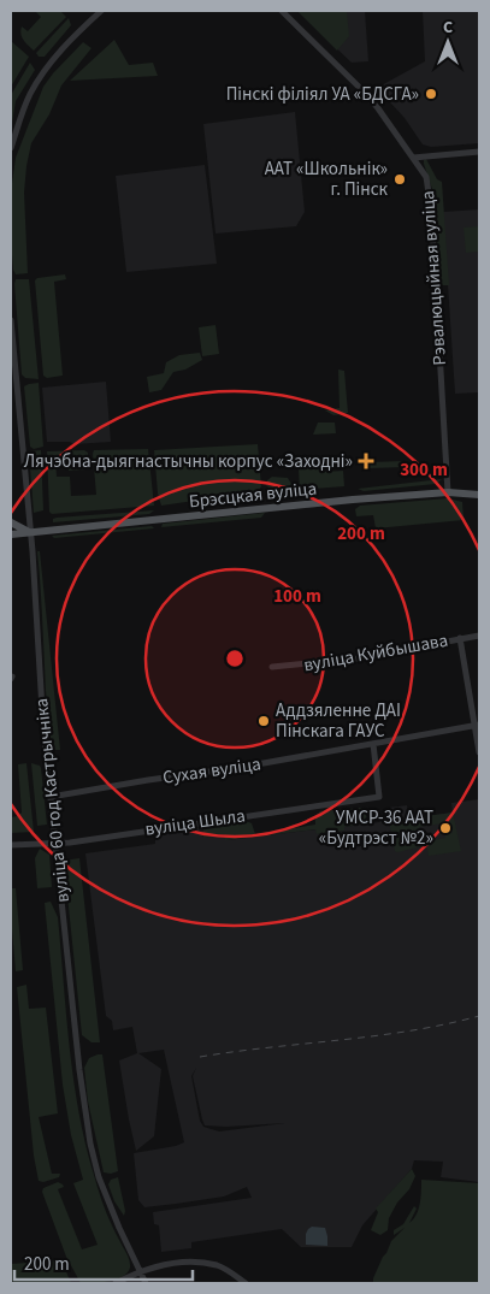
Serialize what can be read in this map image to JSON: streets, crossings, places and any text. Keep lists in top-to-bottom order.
{
  "streets": {
    "main road": ["Брэсцкая вуліца"],
    "street": [
      "Рэвалюцыйная вуліца",
      "вуліца Куйбышава",
      "Сухая вуліца",
      "вуліца 60 год Кастрычніка",
      "вуліца Шыла"
    ]
  },
  "crossings": [
    ["Рэвалюцыйная вуліца", "Брэсцкая вуліца"],
    ["Брэсцкая вуліца", "вуліца 60 год Кастрычніка"],
    ["Сухая вуліца", "вуліца 60 год Кастрычніка"],
    ["Сухая вуліца", "вуліца Шыла"],
    ["вуліца 60 год Кастрычніка", "вуліца Шыла"]
  ],
  "places": {
    "other": [
      "Пінскі філіял УА «БДСГА»",
      "ААТ «Школьнік» г. Пінск",
      "Аддзяленне ДАІ Пінскага ГАУС",
      "УМСР-36 ААТ «Будтрэст №2»"
    ],
    "health": ["Лячэбна-дыягнастычны корпус «Заходні»"]
  },
  "scale_bar": "200 m",
  "north": "top",
  "rings": ["300 m", "200 m", "100 m"]
}
